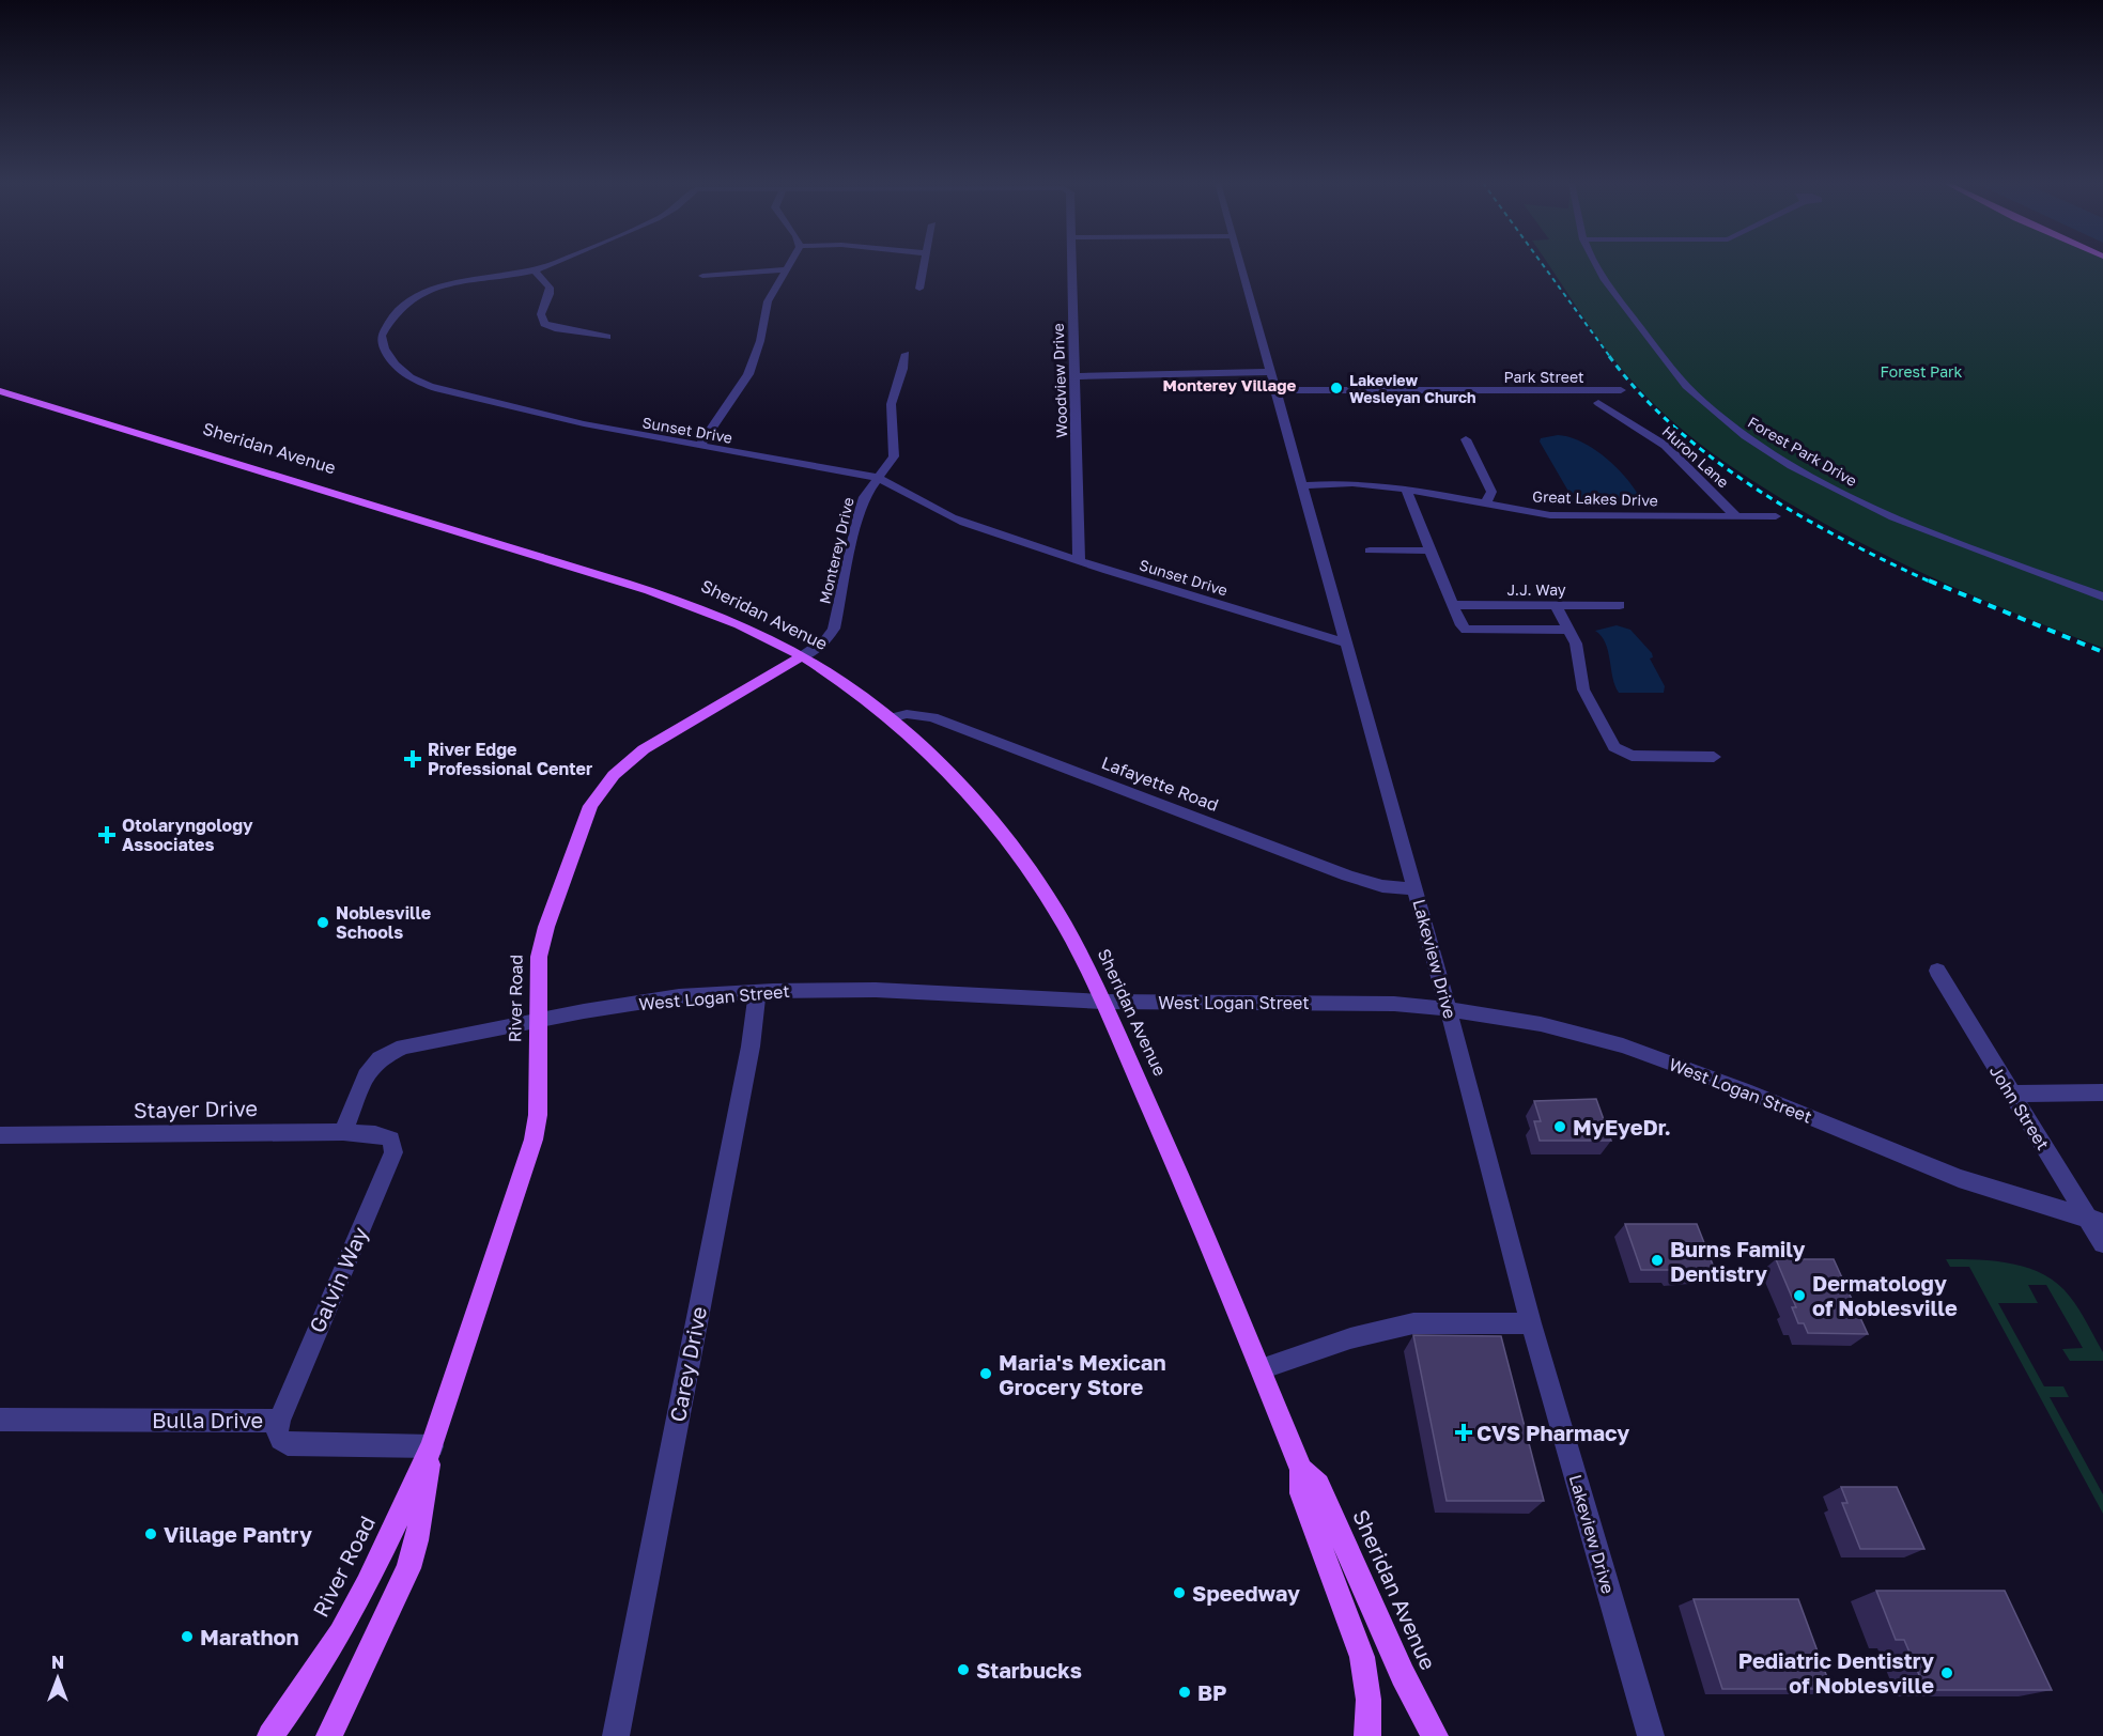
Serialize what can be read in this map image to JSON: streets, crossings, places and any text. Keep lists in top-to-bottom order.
{
  "streets": {
    "main road": ["Sheridan Avenue", "River Road"],
    "street": [
      "Park Street",
      "Woodview Drive",
      "Sunset Drive",
      "Forest Park Drive",
      "Huron Lane",
      "Great Lakes Drive",
      "Monterey Drive",
      "J.J. Way",
      "Lafayette Road",
      "Lakeview Drive",
      "West Logan Street",
      "John Street",
      "Stayer Drive",
      "Galvin Way",
      "Carey Drive",
      "Bulla Drive"
    ]
  },
  "crossings": [
    ["Park Street", "Lakeview Drive"],
    ["Woodview Drive", "Sunset Drive"],
    ["Sunset Drive", "Monterey Drive"],
    ["Sunset Drive", "Lakeview Drive"],
    ["Sheridan Avenue", "Monterey Drive"],
    ["Sheridan Avenue", "Lafayette Road"],
    ["Sheridan Avenue", "West Logan Street"],
    ["Sheridan Avenue", "River Road"],
    ["Huron Lane", "Great Lakes Drive"],
    ["Great Lakes Drive", "Lakeview Drive"],
    ["Monterey Drive", "River Road"],
    ["Lafayette Road", "Lakeview Drive"],
    ["Lakeview Drive", "West Logan Street"],
    ["West Logan Street", "River Road"],
    ["West Logan Street", "John Street"],
    ["West Logan Street", "Stayer Drive"],
    ["West Logan Street", "Carey Drive"],
    ["River Road", "Bulla Drive"],
    ["Stayer Drive", "Galvin Way"],
    ["Galvin Way", "Bulla Drive"]
  ],
  "districts": ["Monterey Village"],
  "parks": ["Forest Park"],
  "places": {
    "other": [
      "Lakeview Wesleyan Church",
      "Noblesville Schools",
      "MyEyeDr.",
      "Burns Family Dentistry",
      "Dermatology of Noblesville",
      "Maria's Mexican Grocery Store",
      "Village Pantry",
      "Speedway",
      "Marathon",
      "Starbucks",
      "Pediatric Dentistry of Noblesville",
      "BP"
    ],
    "health": ["River Edge Professional Center", "Otolaryngology Associates", "CVS Pharmacy"]
  },
  "north": "top"
}
